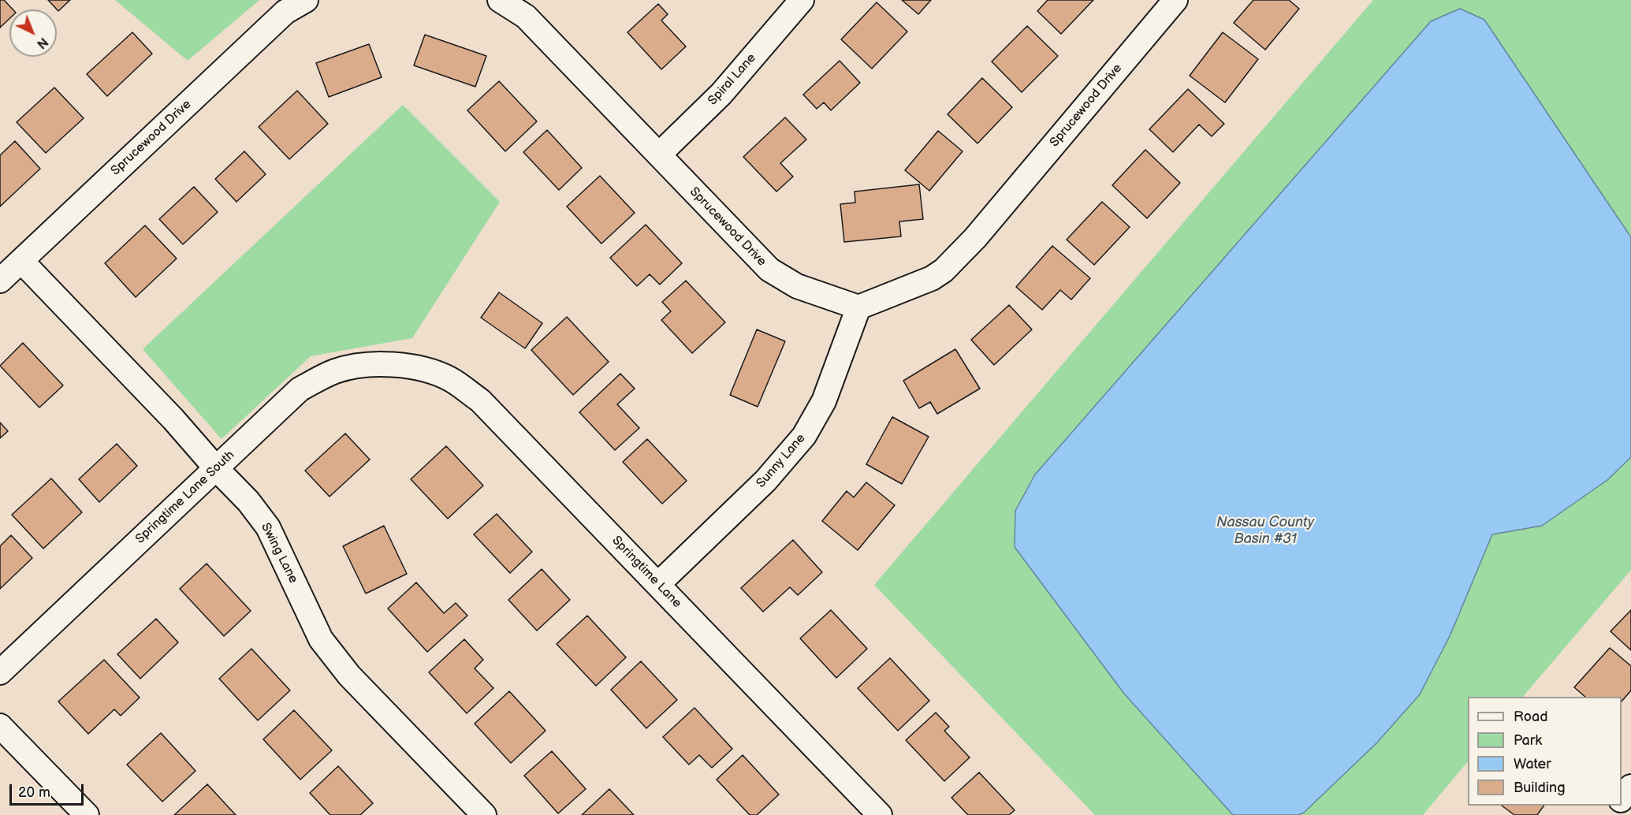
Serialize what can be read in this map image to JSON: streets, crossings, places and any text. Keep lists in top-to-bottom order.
{
  "streets": {
    "street": [
      "Spiral Lane",
      "Sprucewood Drive",
      "Sunny Lane",
      "Springtime Lane South",
      "Swing Lane",
      "Springtime Lane"
    ]
  },
  "crossings": [
    ["Spiral Lane", "Sprucewood Drive"],
    ["Sprucewood Drive", "Sunny Lane"],
    ["Sprucewood Drive", "Swing Lane"],
    ["Sunny Lane", "Springtime Lane"],
    ["Springtime Lane South", "Swing Lane"],
    ["Springtime Lane South", "Springtime Lane"]
  ],
  "water": ["Nassau County Basin #31"],
  "legend": [
    "Road",
    "Park",
    "Water",
    "Building"
  ],
  "scale_bar": "20 m",
  "north": "bottom right"
}
